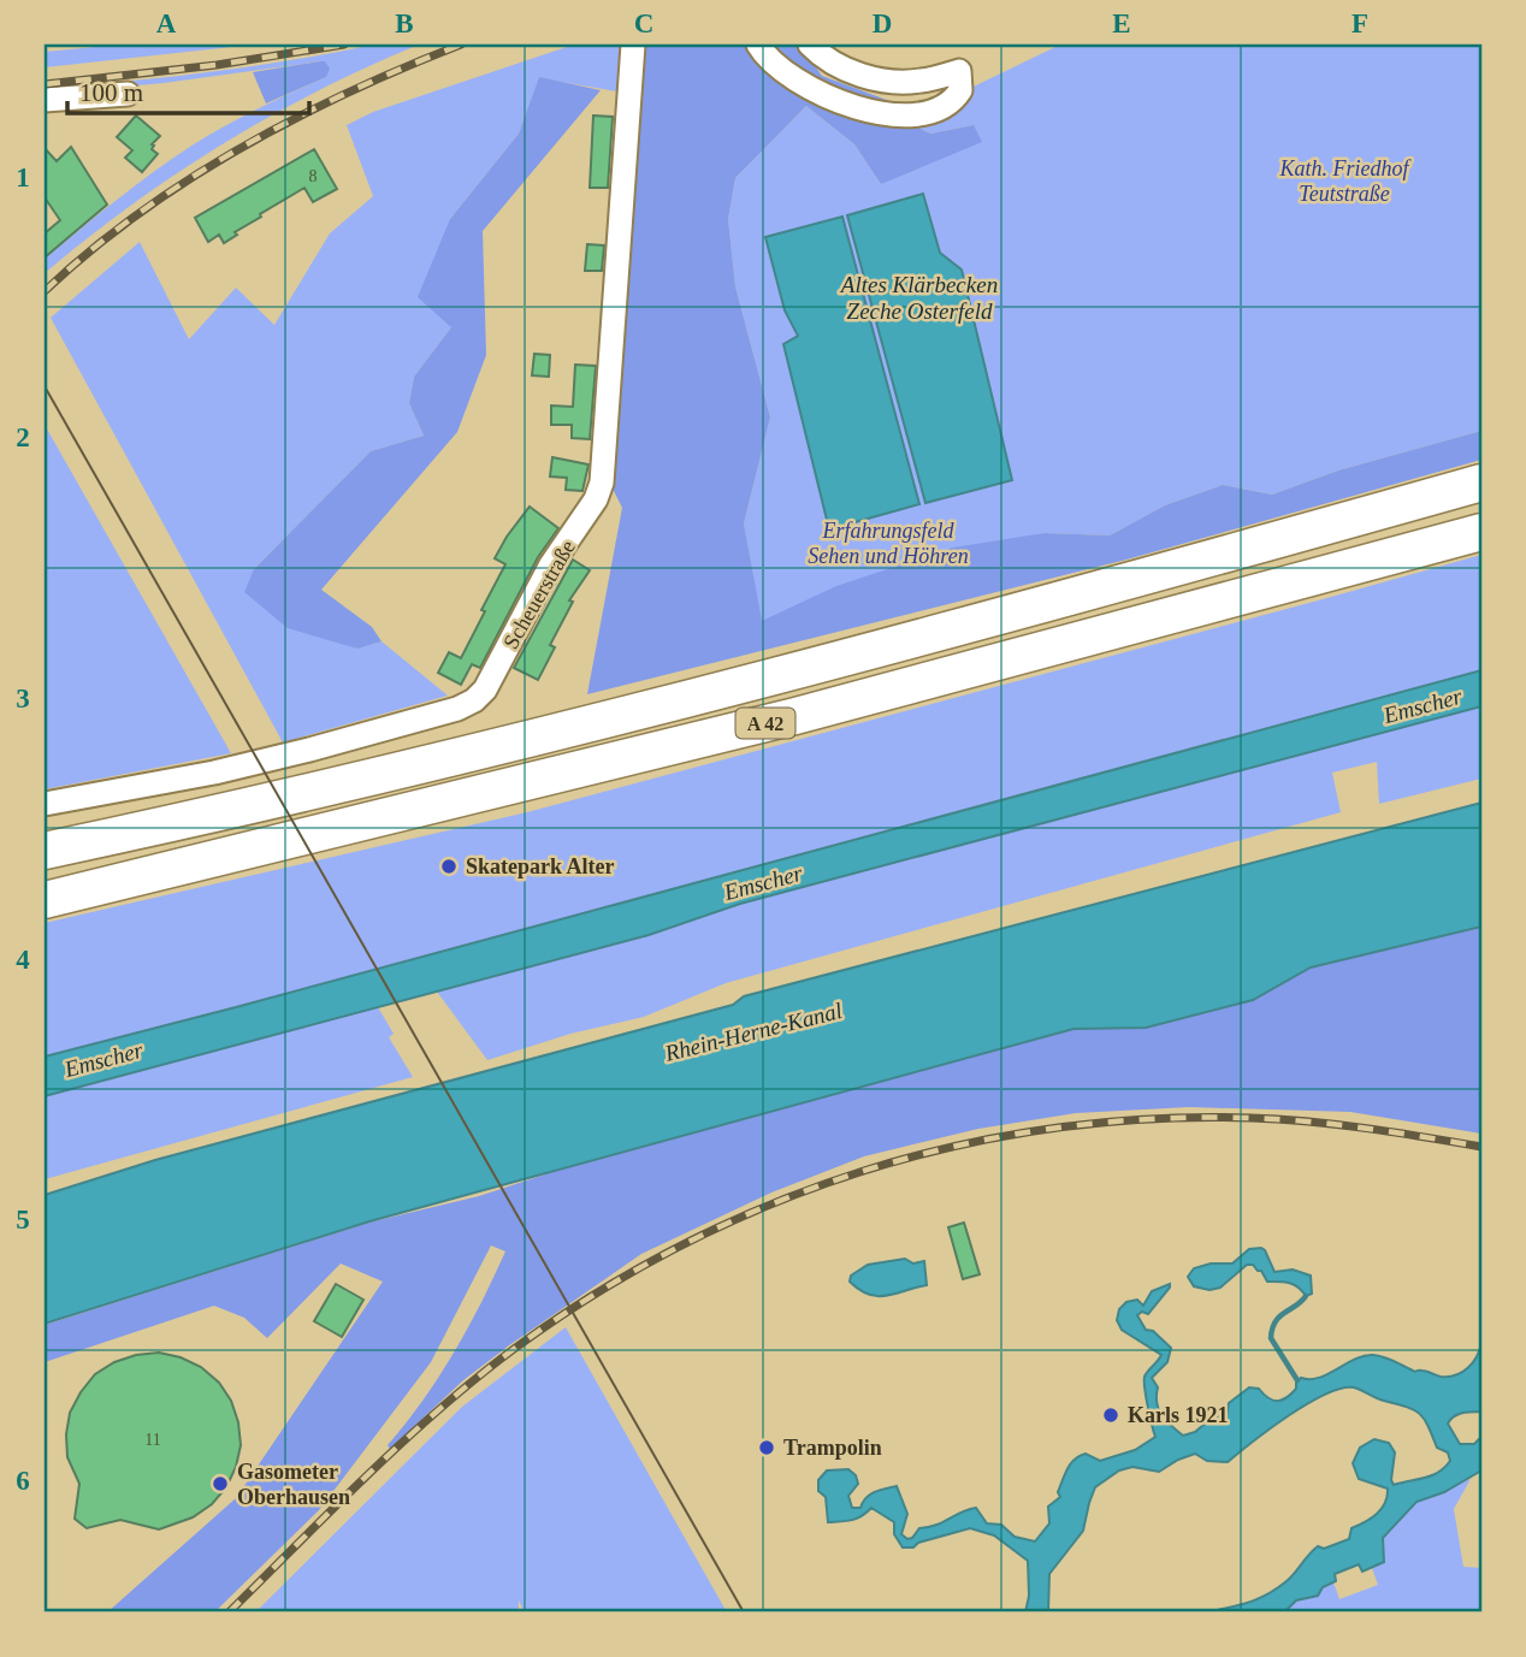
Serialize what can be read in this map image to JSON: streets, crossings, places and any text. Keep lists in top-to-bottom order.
{
  "streets": {
    "highway": ["A 42"],
    "street": ["Scheuerstraße"]
  },
  "water": ["Altes Klärbecken Zeche Osterfeld", "Emscher", "Rhein-Herne-Kanal"],
  "parks": ["Kath. Friedhof Teutstraße", "Erfahrungsfeld Sehen und Höhren"],
  "places": [
    "Skatepark Alter",
    "Karls 1921",
    "Trampolin",
    "Gasometer Oberhausen"
  ],
  "house_numbers": ["8", "11"],
  "scale_bar": "100 m",
  "grid": {
    "columns": [
      "A",
      "B",
      "C",
      "D",
      "E",
      "F"
    ],
    "rows": [
      "1",
      "2",
      "3",
      "4",
      "5",
      "6"
    ]
  }
}
